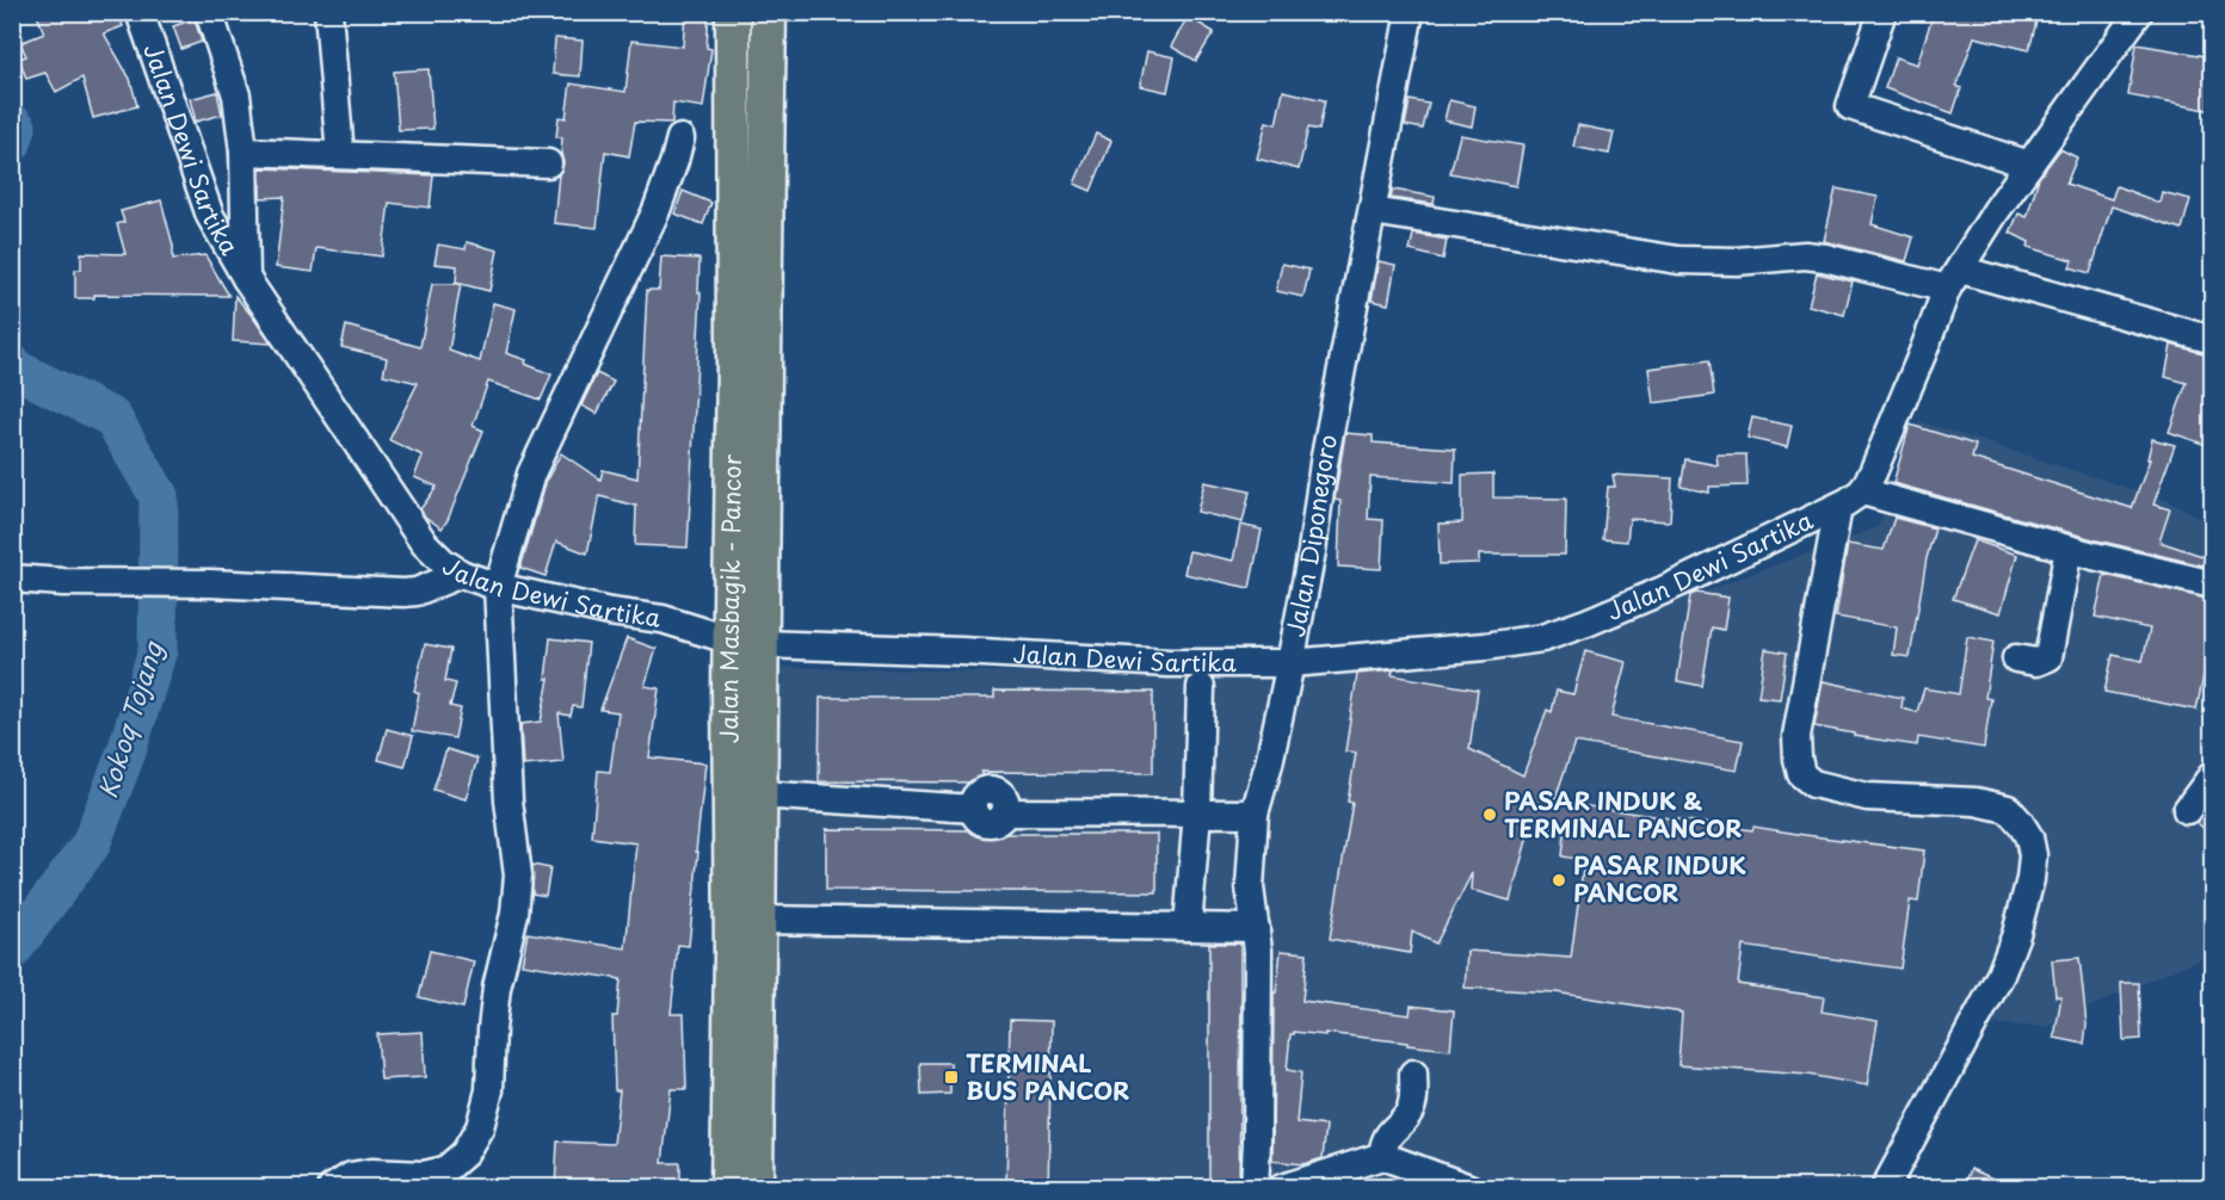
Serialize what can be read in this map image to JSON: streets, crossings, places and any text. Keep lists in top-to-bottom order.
{
  "streets": {
    "main road": ["Jalan Masbagik - Pancor"],
    "street": ["Jalan Dewi Sartika", "Jalan Diponegoro"]
  },
  "crossings": [
    ["Jalan Dewi Sartika", "Jalan Diponegoro"],
    ["Jalan Dewi Sartika", "Jalan Masbagik - Pancor"]
  ],
  "water": ["Kokoq Tojang"],
  "places": {
    "other": ["PASAR INDUK & TERMINAL PANCOR", "PASAR INDUK PANCOR"],
    "transit": ["TERMINAL BUS PANCOR"]
  }
}
